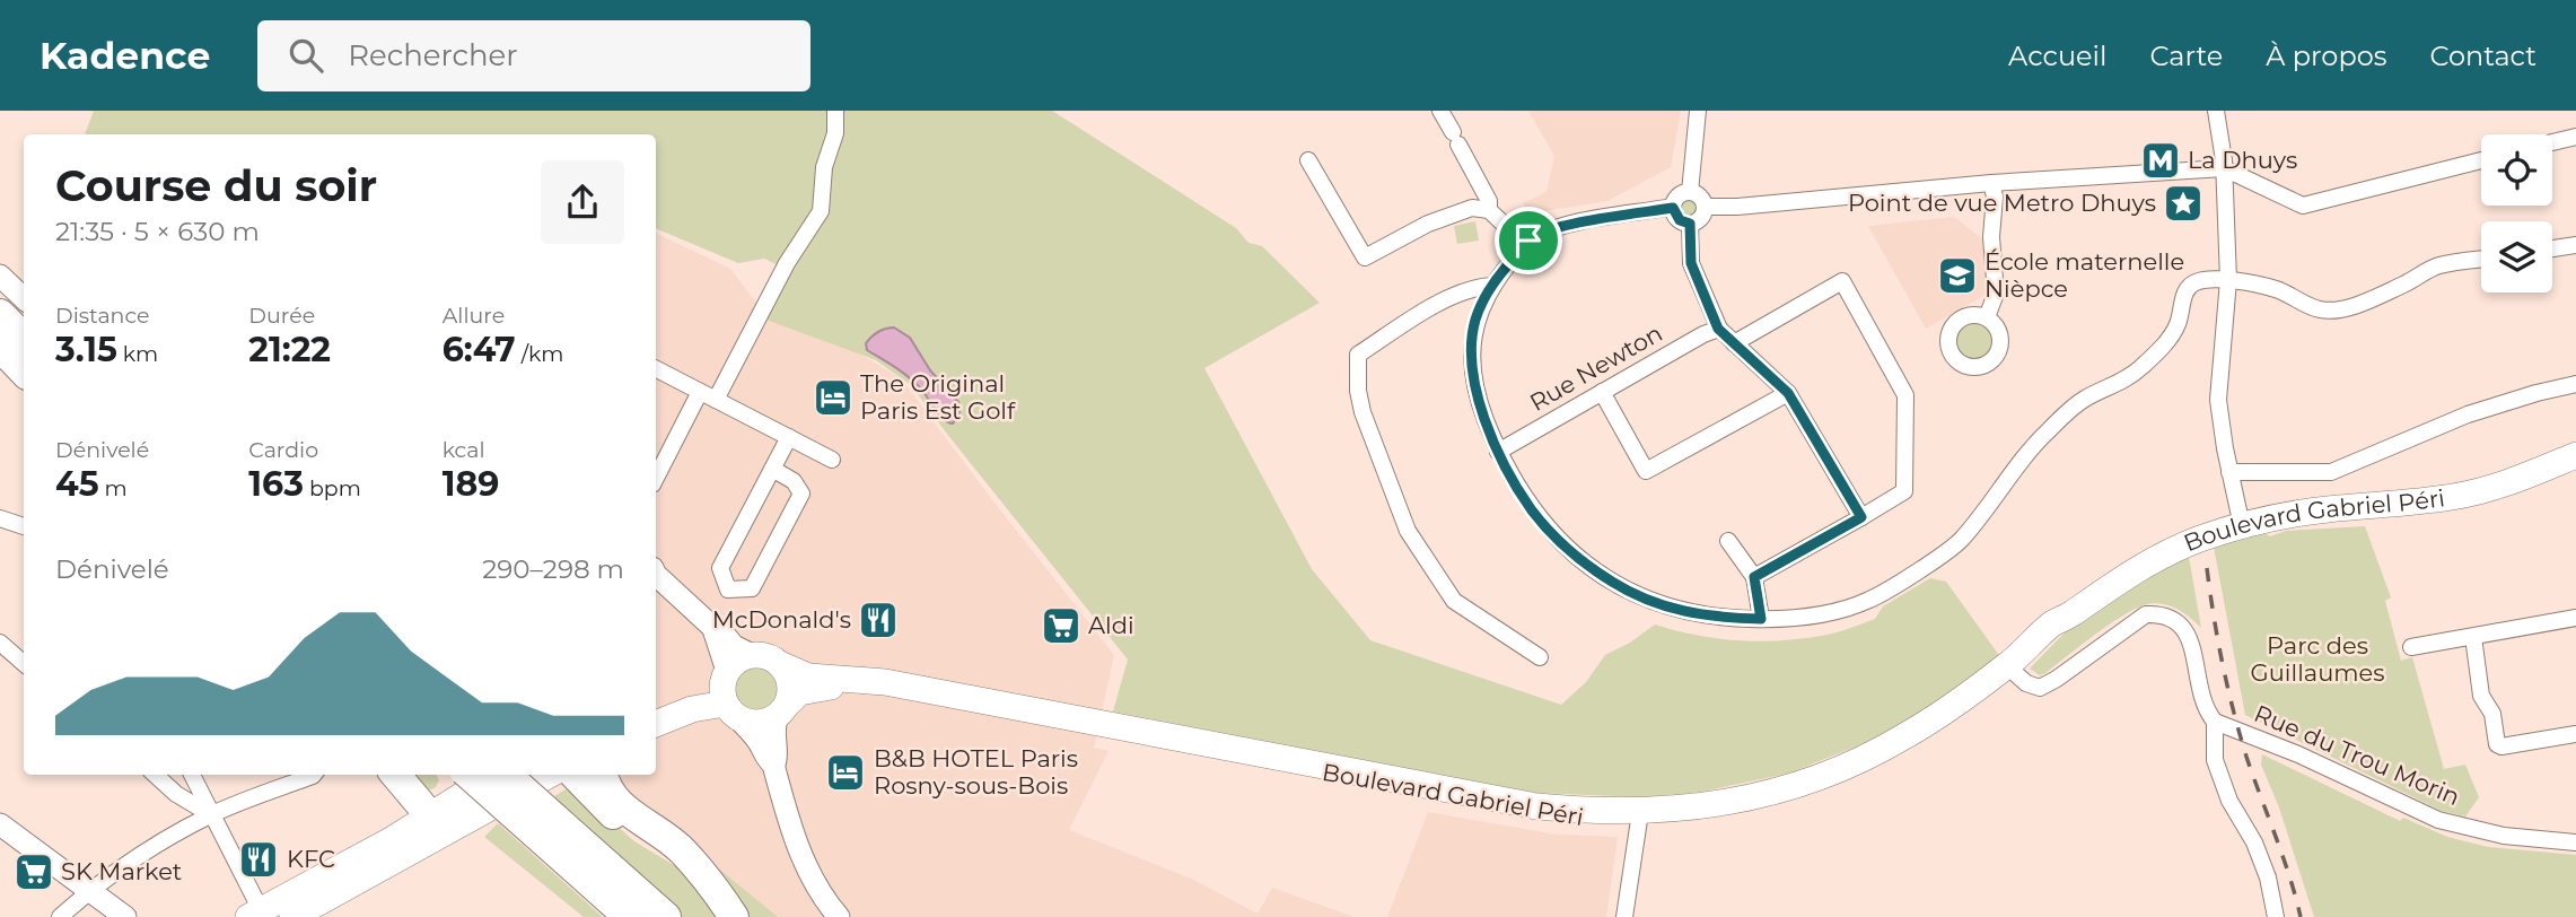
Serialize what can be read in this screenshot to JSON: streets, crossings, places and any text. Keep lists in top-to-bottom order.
{
  "streets": {
    "main road": ["Boulevard Gabriel Péri"],
    "street": ["Rue Newton", "Rue du Trou Morin"]
  },
  "parks": ["Parc des Guillaumes"],
  "places": {
    "metro station": ["La Dhuys"],
    "place": ["Point de vue Metro Dhuys"],
    "school or university": ["École maternelle Nièpce"],
    "hotel": ["The Original Paris Est Golf", "B&B HOTEL Paris Rosny-sous-Bois"],
    "restaurant": ["McDonald's", "KFC"],
    "supermarket": ["Aldi", "SK Market"]
  },
  "page": {
    "header": "Kadence",
    "search": "Rechercher",
    "nav": [
      "Accueil",
      "Carte",
      "À propos",
      "Contact"
    ],
    "heading": ["Course du soir", "21:35 · 5 × 630 m"],
    "stats": [
      ["Distance", "3.15 km"],
      ["Durée", "21:22"],
      ["Allure", "6:47 /km"],
      ["Dénivelé", "45 m"],
      ["Cardio", "163 bpm"],
      ["kcal", "189"]
    ],
    "chart": ["Dénivelé", "290–298 m"]
  }
}
